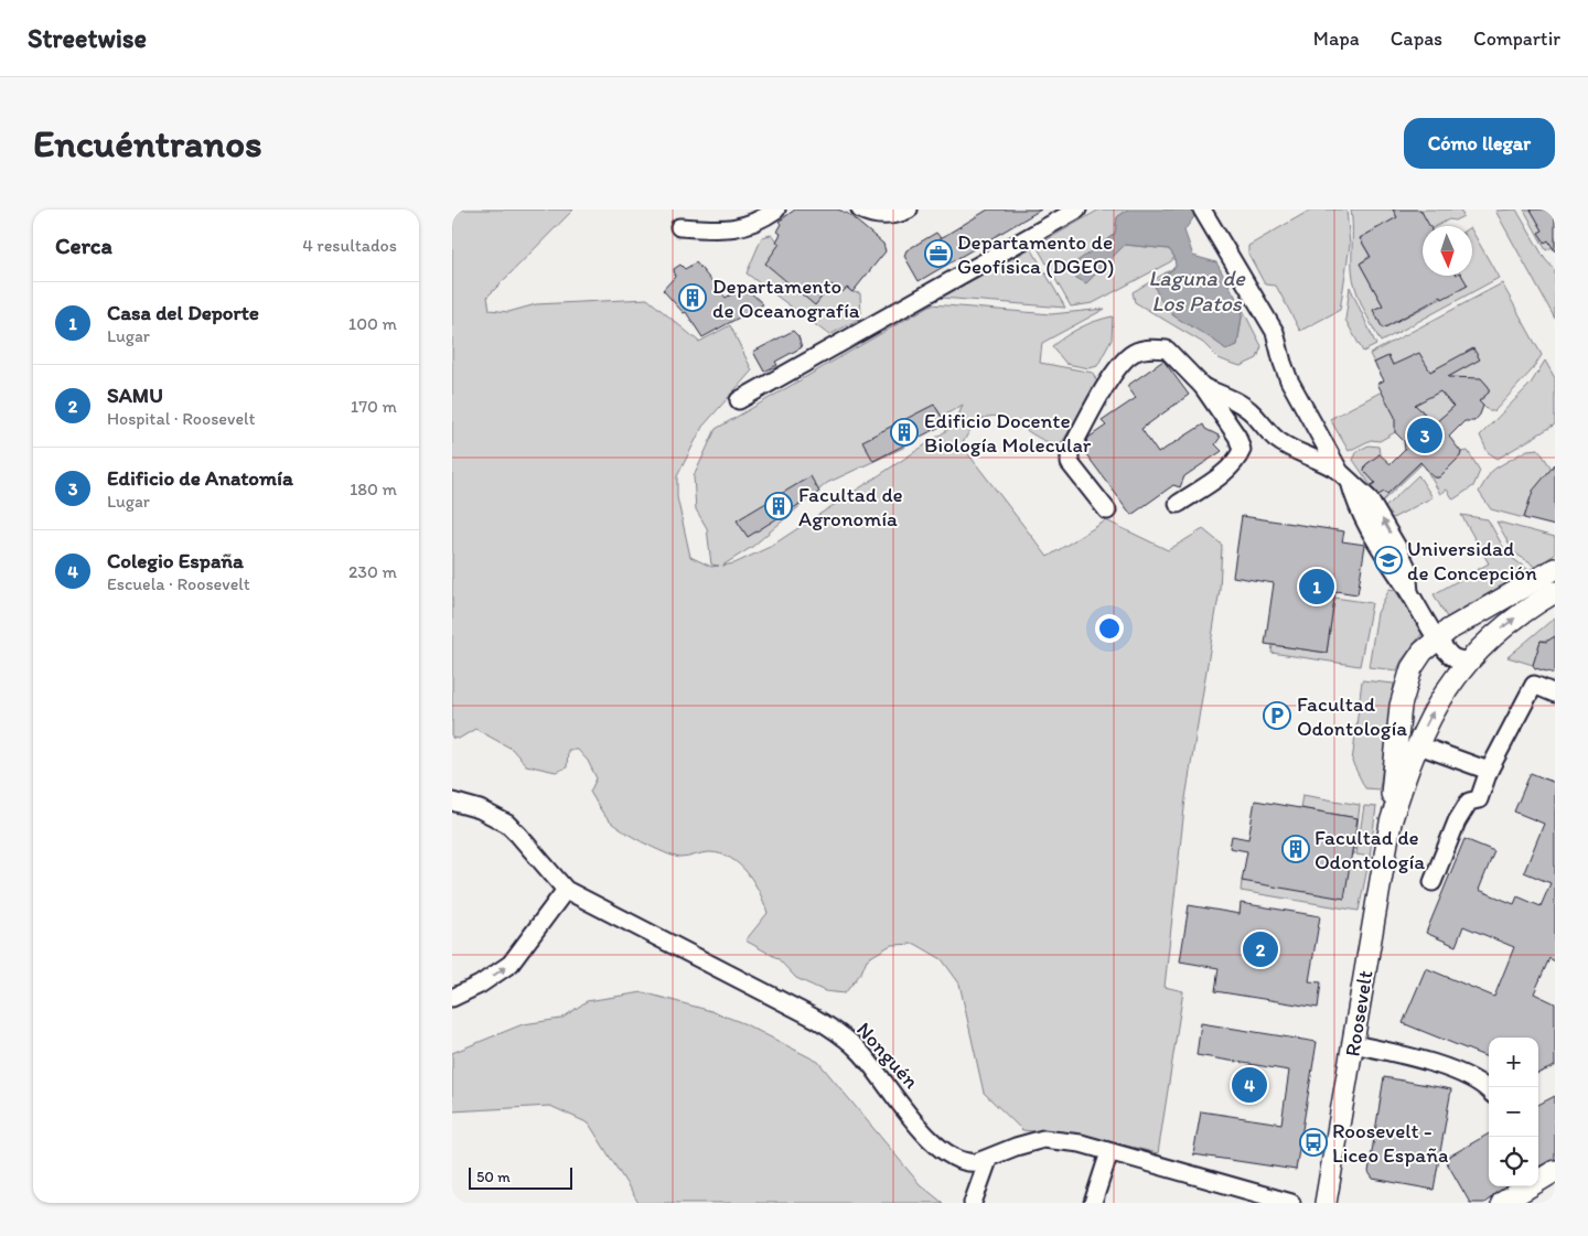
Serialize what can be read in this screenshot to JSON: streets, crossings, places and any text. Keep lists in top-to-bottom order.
{
  "streets": {
    "main road": ["Roosevelt"],
    "street": ["Nonguén"]
  },
  "water": ["Laguna de Los Patos"],
  "places": {
    "office": ["Departamento de Geofísica (DGEO)"],
    "building": [
      "Departamento de Oceanografía",
      "Edificio Docente Biología Molecular",
      "Facultad de Agronomía",
      "Facultad de Odontología"
    ],
    "school or university": ["Universidad de Concepción"],
    "parking": ["Facultad Odontología"],
    "bus stop": ["Roosevelt - Liceo España"]
  },
  "scale_bar": "50 m",
  "north": "bottom",
  "page": {
    "header": "Streetwise",
    "nav": ["Mapa", "Capas", "Compartir"],
    "buttons": "Cómo llegar",
    "title": "Encuéntranos",
    "heading": ["Cerca", "4 resultados"],
    "list": [
      {
        "mark": "1",
        "name": "Casa del Deporte",
        "note": "Lugar",
        "value": "100 m"
      },
      {
        "mark": "2",
        "name": "SAMU",
        "note": "Hospital · Roosevelt",
        "value": "170 m"
      },
      {
        "mark": "3",
        "name": "Edificio de Anatomía",
        "note": "Lugar",
        "value": "180 m"
      },
      {
        "mark": "4",
        "name": "Colegio España",
        "note": "Escuela · Roosevelt",
        "value": "230 m"
      }
    ],
    "pins": [
      "3",
      "1",
      "2",
      "4"
    ],
    "map_buttons": ["+", "−"],
    "scale": "50 m"
  }
}
